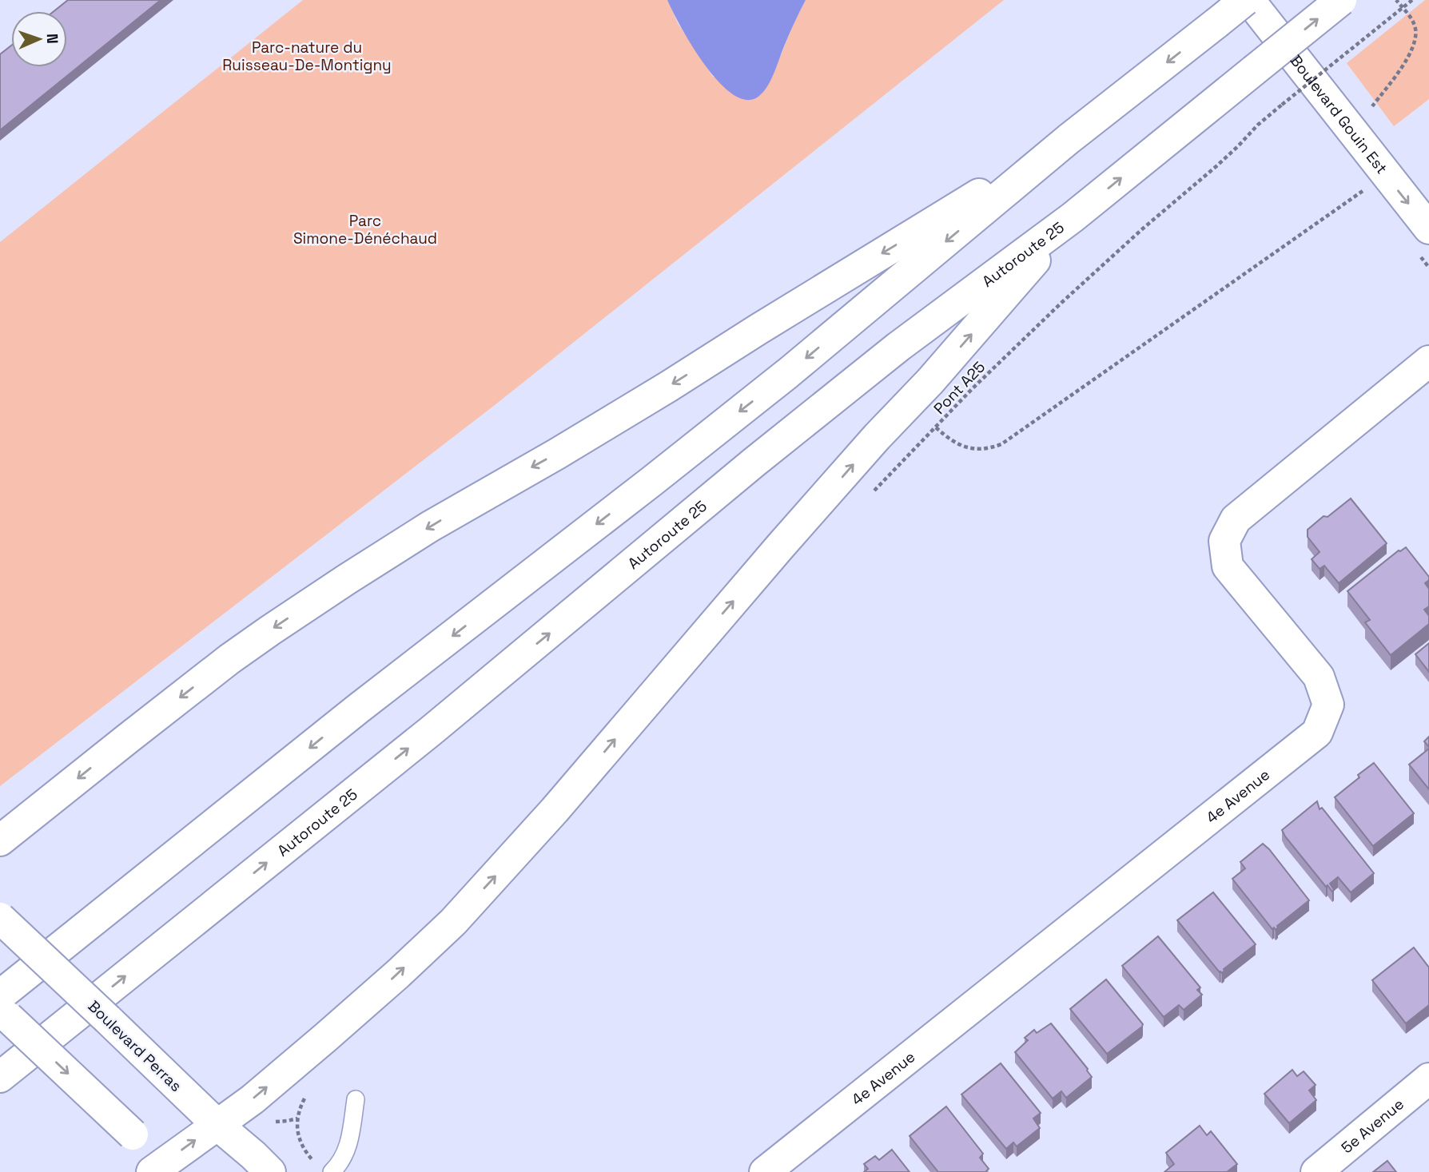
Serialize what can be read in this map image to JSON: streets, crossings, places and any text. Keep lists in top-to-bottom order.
{
  "streets": {
    "main road": [
      "Boulevard Gouin Est",
      "Autoroute 25",
      "4e Avenue",
      "Boulevard Perras",
      "5e Avenue"
    ],
    "path": ["Pont A25"]
  },
  "one_way": ["Boulevard Gouin Est"],
  "parks": ["Parc-nature du Ruisseau-De-Montigny", "Parc Simone-Dénéchaud"],
  "north": "right"
}
